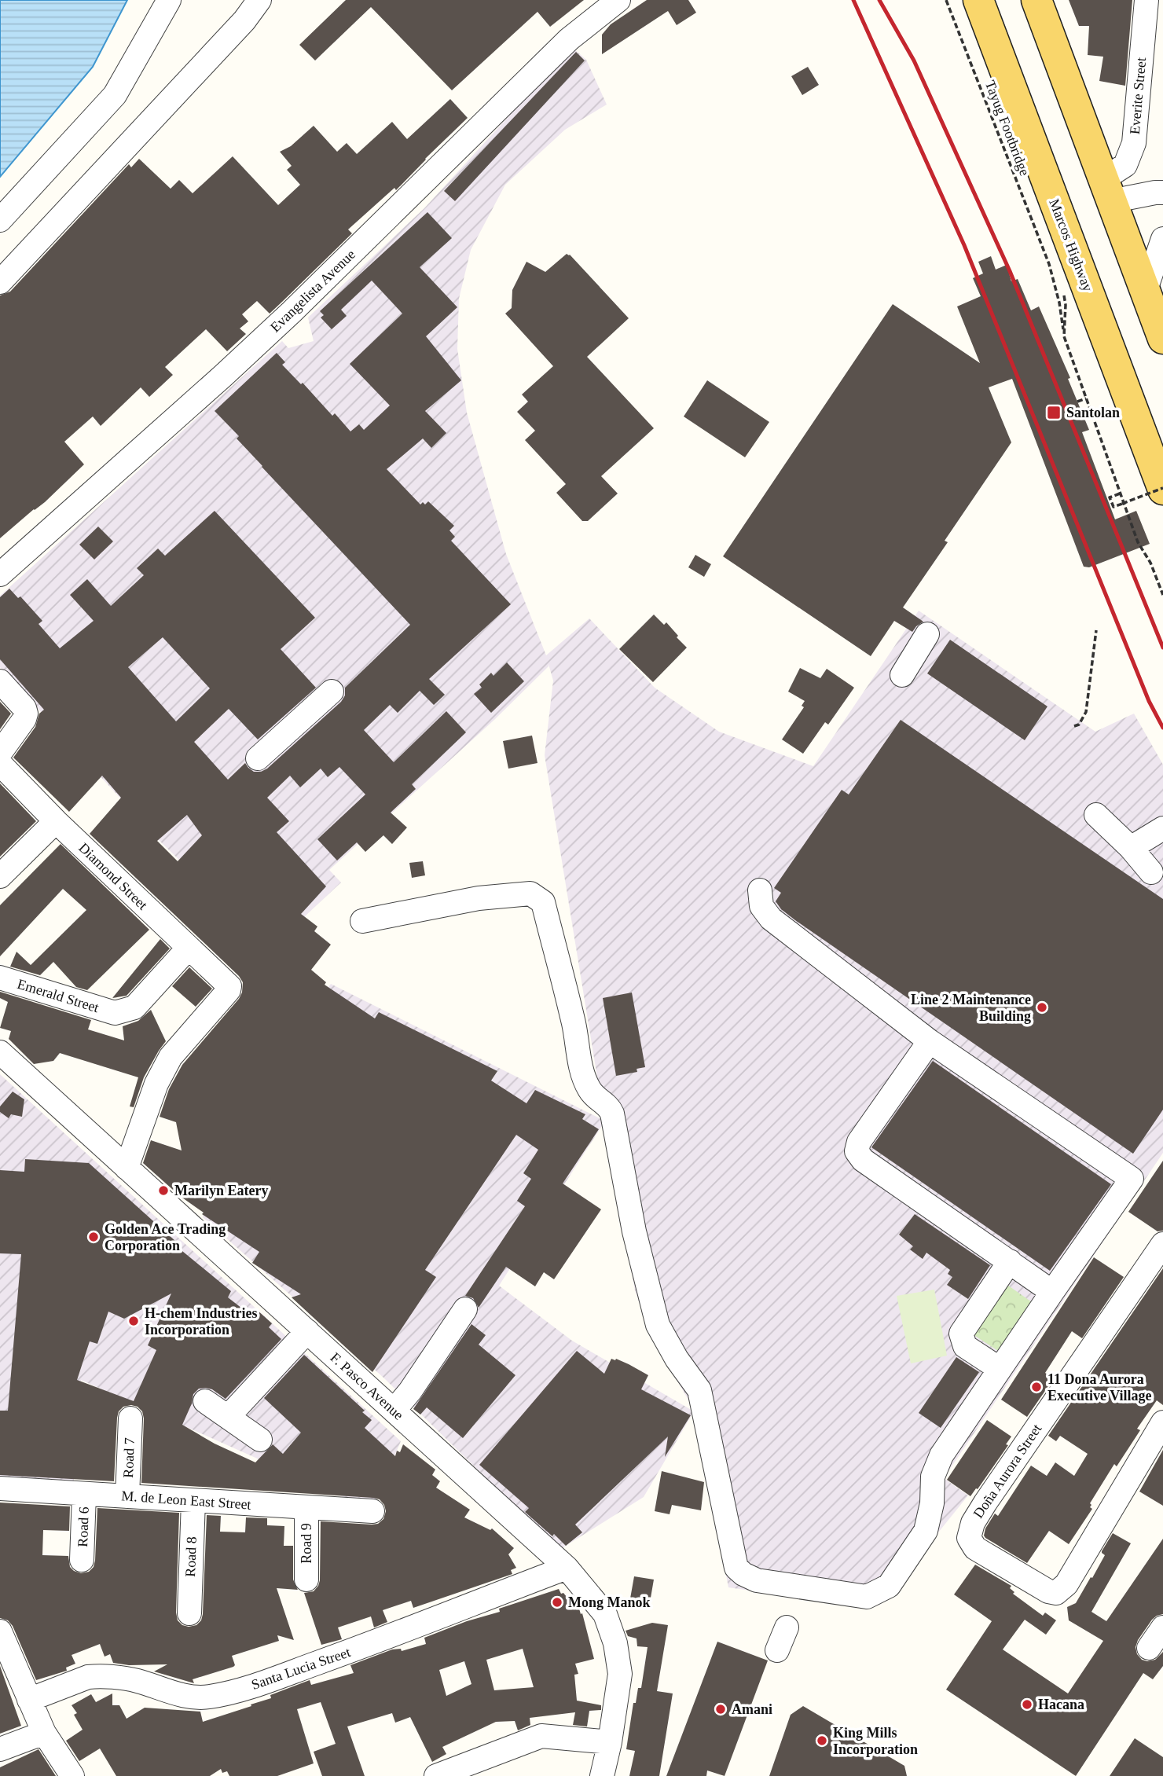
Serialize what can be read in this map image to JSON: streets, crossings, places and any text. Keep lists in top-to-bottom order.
{
  "streets": {
    "main road": ["Marcos Highway"],
    "street": [
      "Everite Street",
      "Evangelista Avenue",
      "Diamond Street",
      "Emerald Street",
      "F. Pasco Avenue",
      "Road 7",
      "Doña Aurora Street",
      "M. de Leon East Street",
      "Road 6",
      "Road 9",
      "Road 8",
      "Santa Lucia Street"
    ],
    "path": ["Tayug Footbridge"]
  },
  "crossings": [
    ["Diamond Street", "Emerald Street"],
    ["Diamond Street", "F. Pasco Avenue"],
    ["F. Pasco Avenue", "Santa Lucia Street"],
    ["Road 7", "M. de Leon East Street"],
    ["M. de Leon East Street", "Road 6"],
    ["M. de Leon East Street", "Road 9"],
    ["M. de Leon East Street", "Road 8"]
  ],
  "places": {
    "transit": ["Santolan"],
    "other": [
      "Line 2 Maintenance Building",
      "Marilyn Eatery",
      "Golden Ace Trading Corporation",
      "H-chem Industries Incorporation",
      "11 Dona Aurora Executive Village",
      "Mong Manok",
      "Hacana",
      "Amani",
      "King Mills Incorporation"
    ]
  }
}
